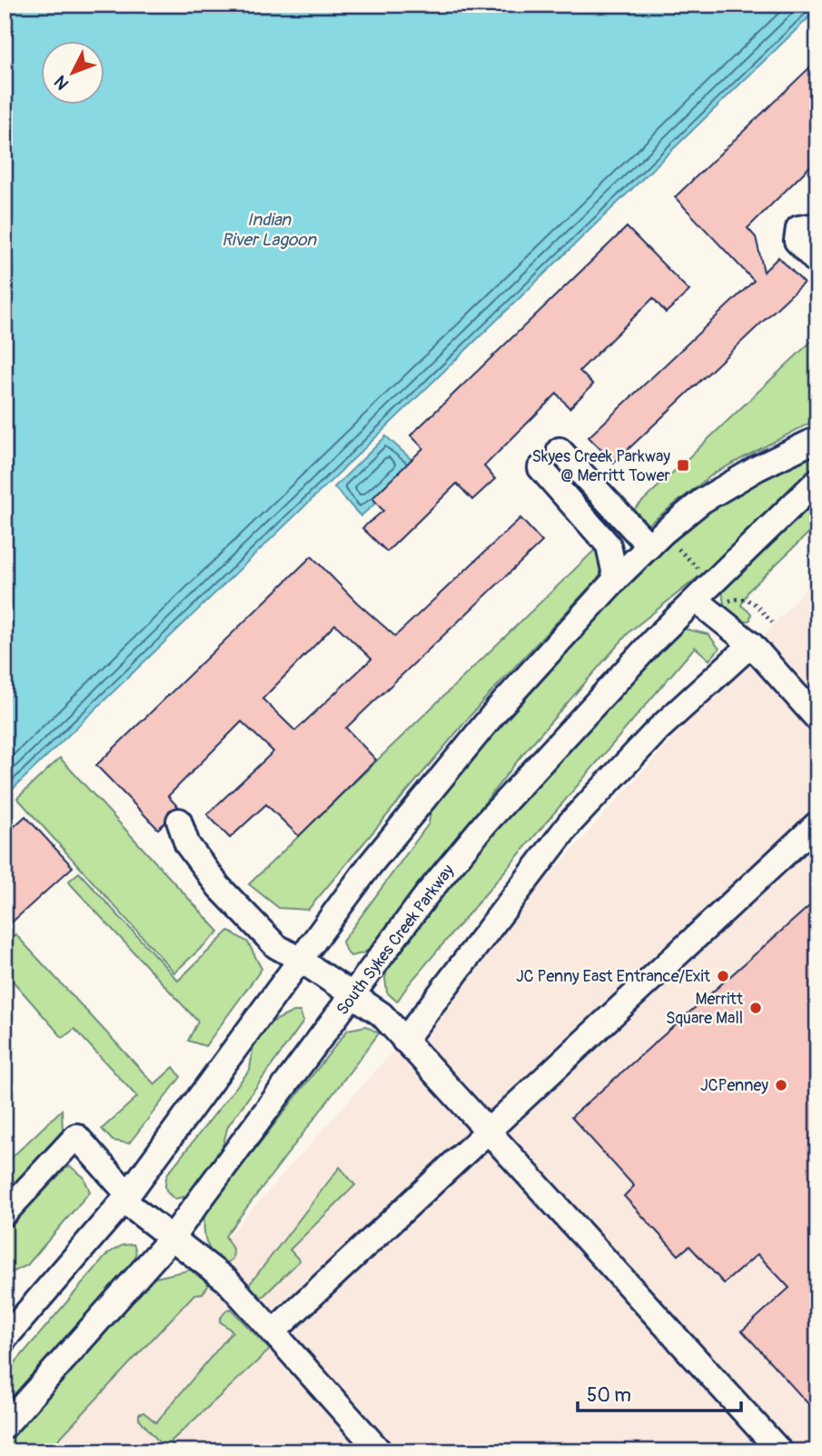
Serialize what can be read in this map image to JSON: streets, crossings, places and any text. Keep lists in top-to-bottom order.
{
  "streets": {
    "street": ["South Sykes Creek Parkway"]
  },
  "water": ["Indian River Lagoon"],
  "places": {
    "transit": ["Skyes Creek Parkway @ Merritt Tower"],
    "other": ["JC Penny East Entrance/Exit", "Merritt Square Mall", "JCPenney"]
  },
  "scale_bar": "50 m",
  "north": "bottom left"
}
